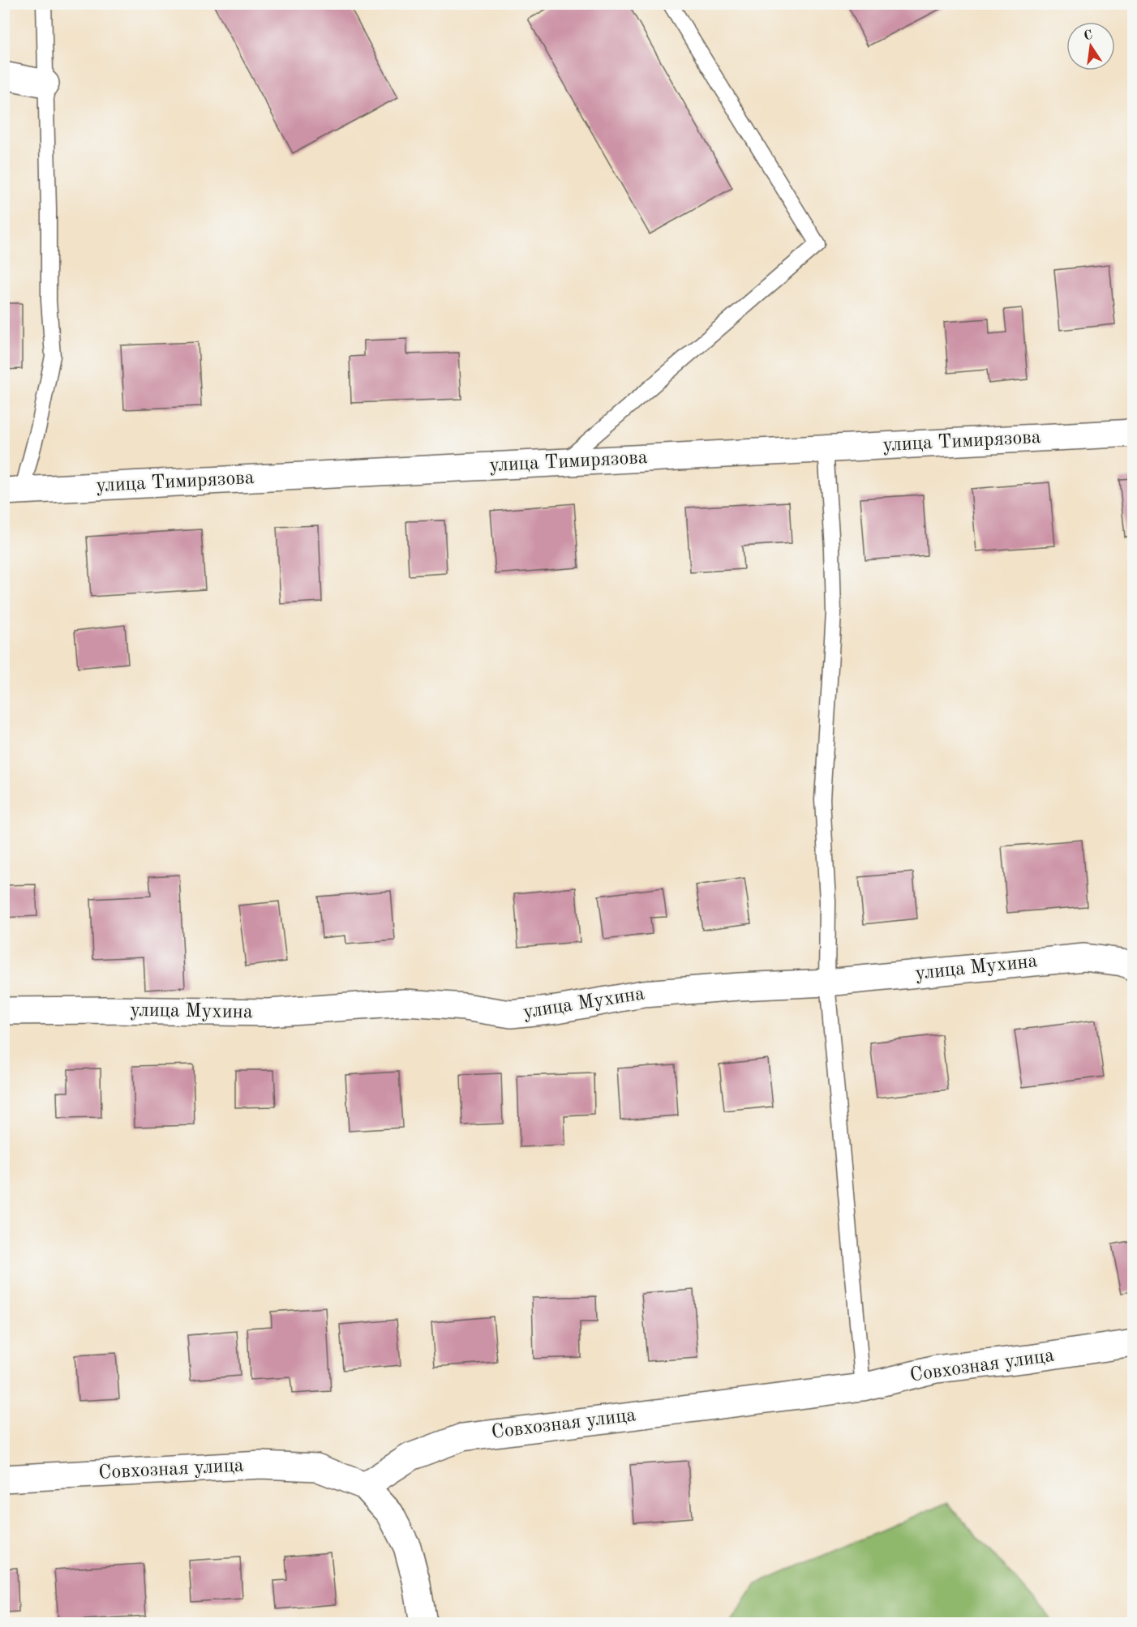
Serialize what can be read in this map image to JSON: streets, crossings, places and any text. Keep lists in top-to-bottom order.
{
  "streets": {
    "street": ["улица Тимирязова", "улица Мухина", "Совхозная улица"]
  },
  "north": "top"
}
